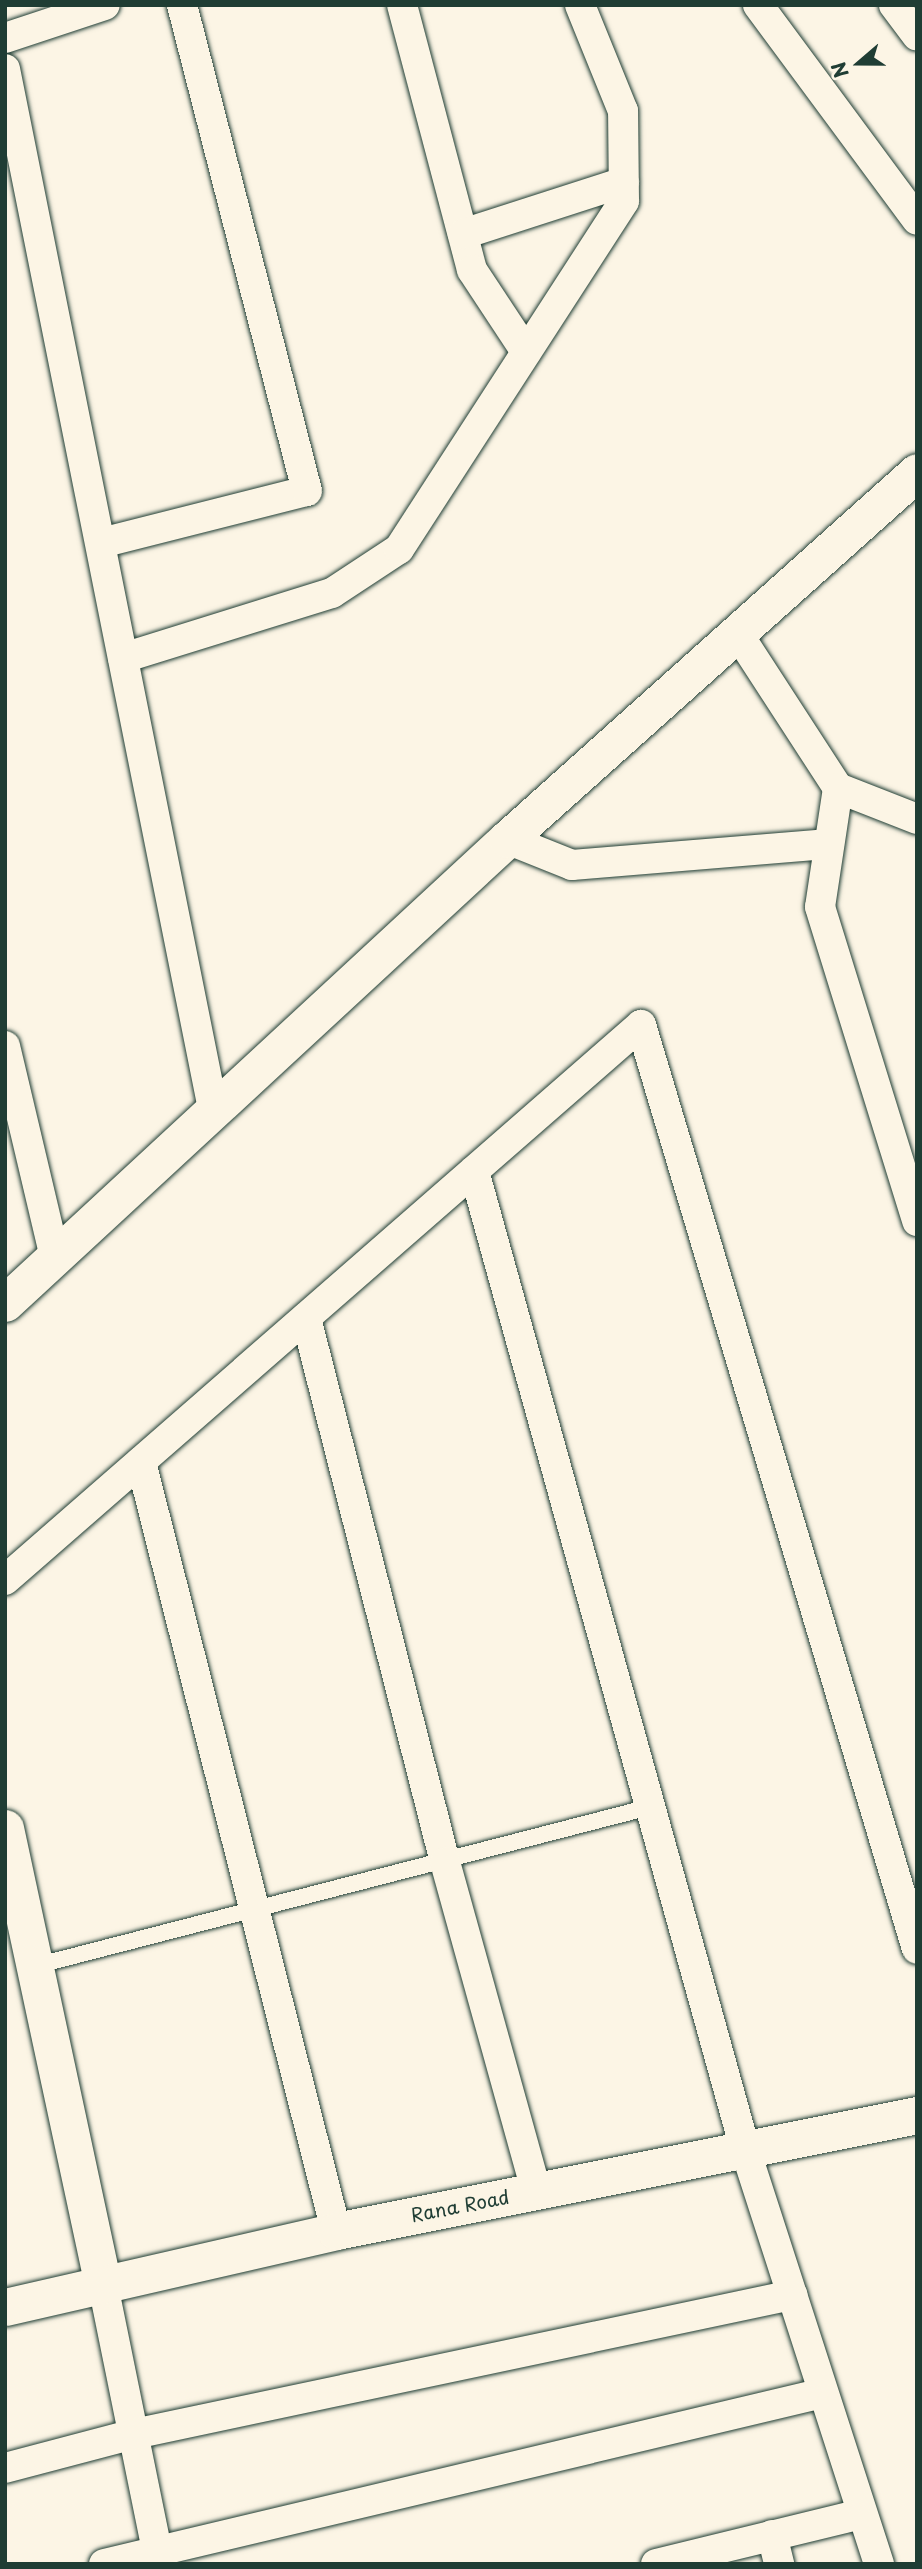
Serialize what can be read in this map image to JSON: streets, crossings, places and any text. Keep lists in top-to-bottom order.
{
  "streets": {
    "street": ["Rana Road"]
  },
  "north": "left"
}
